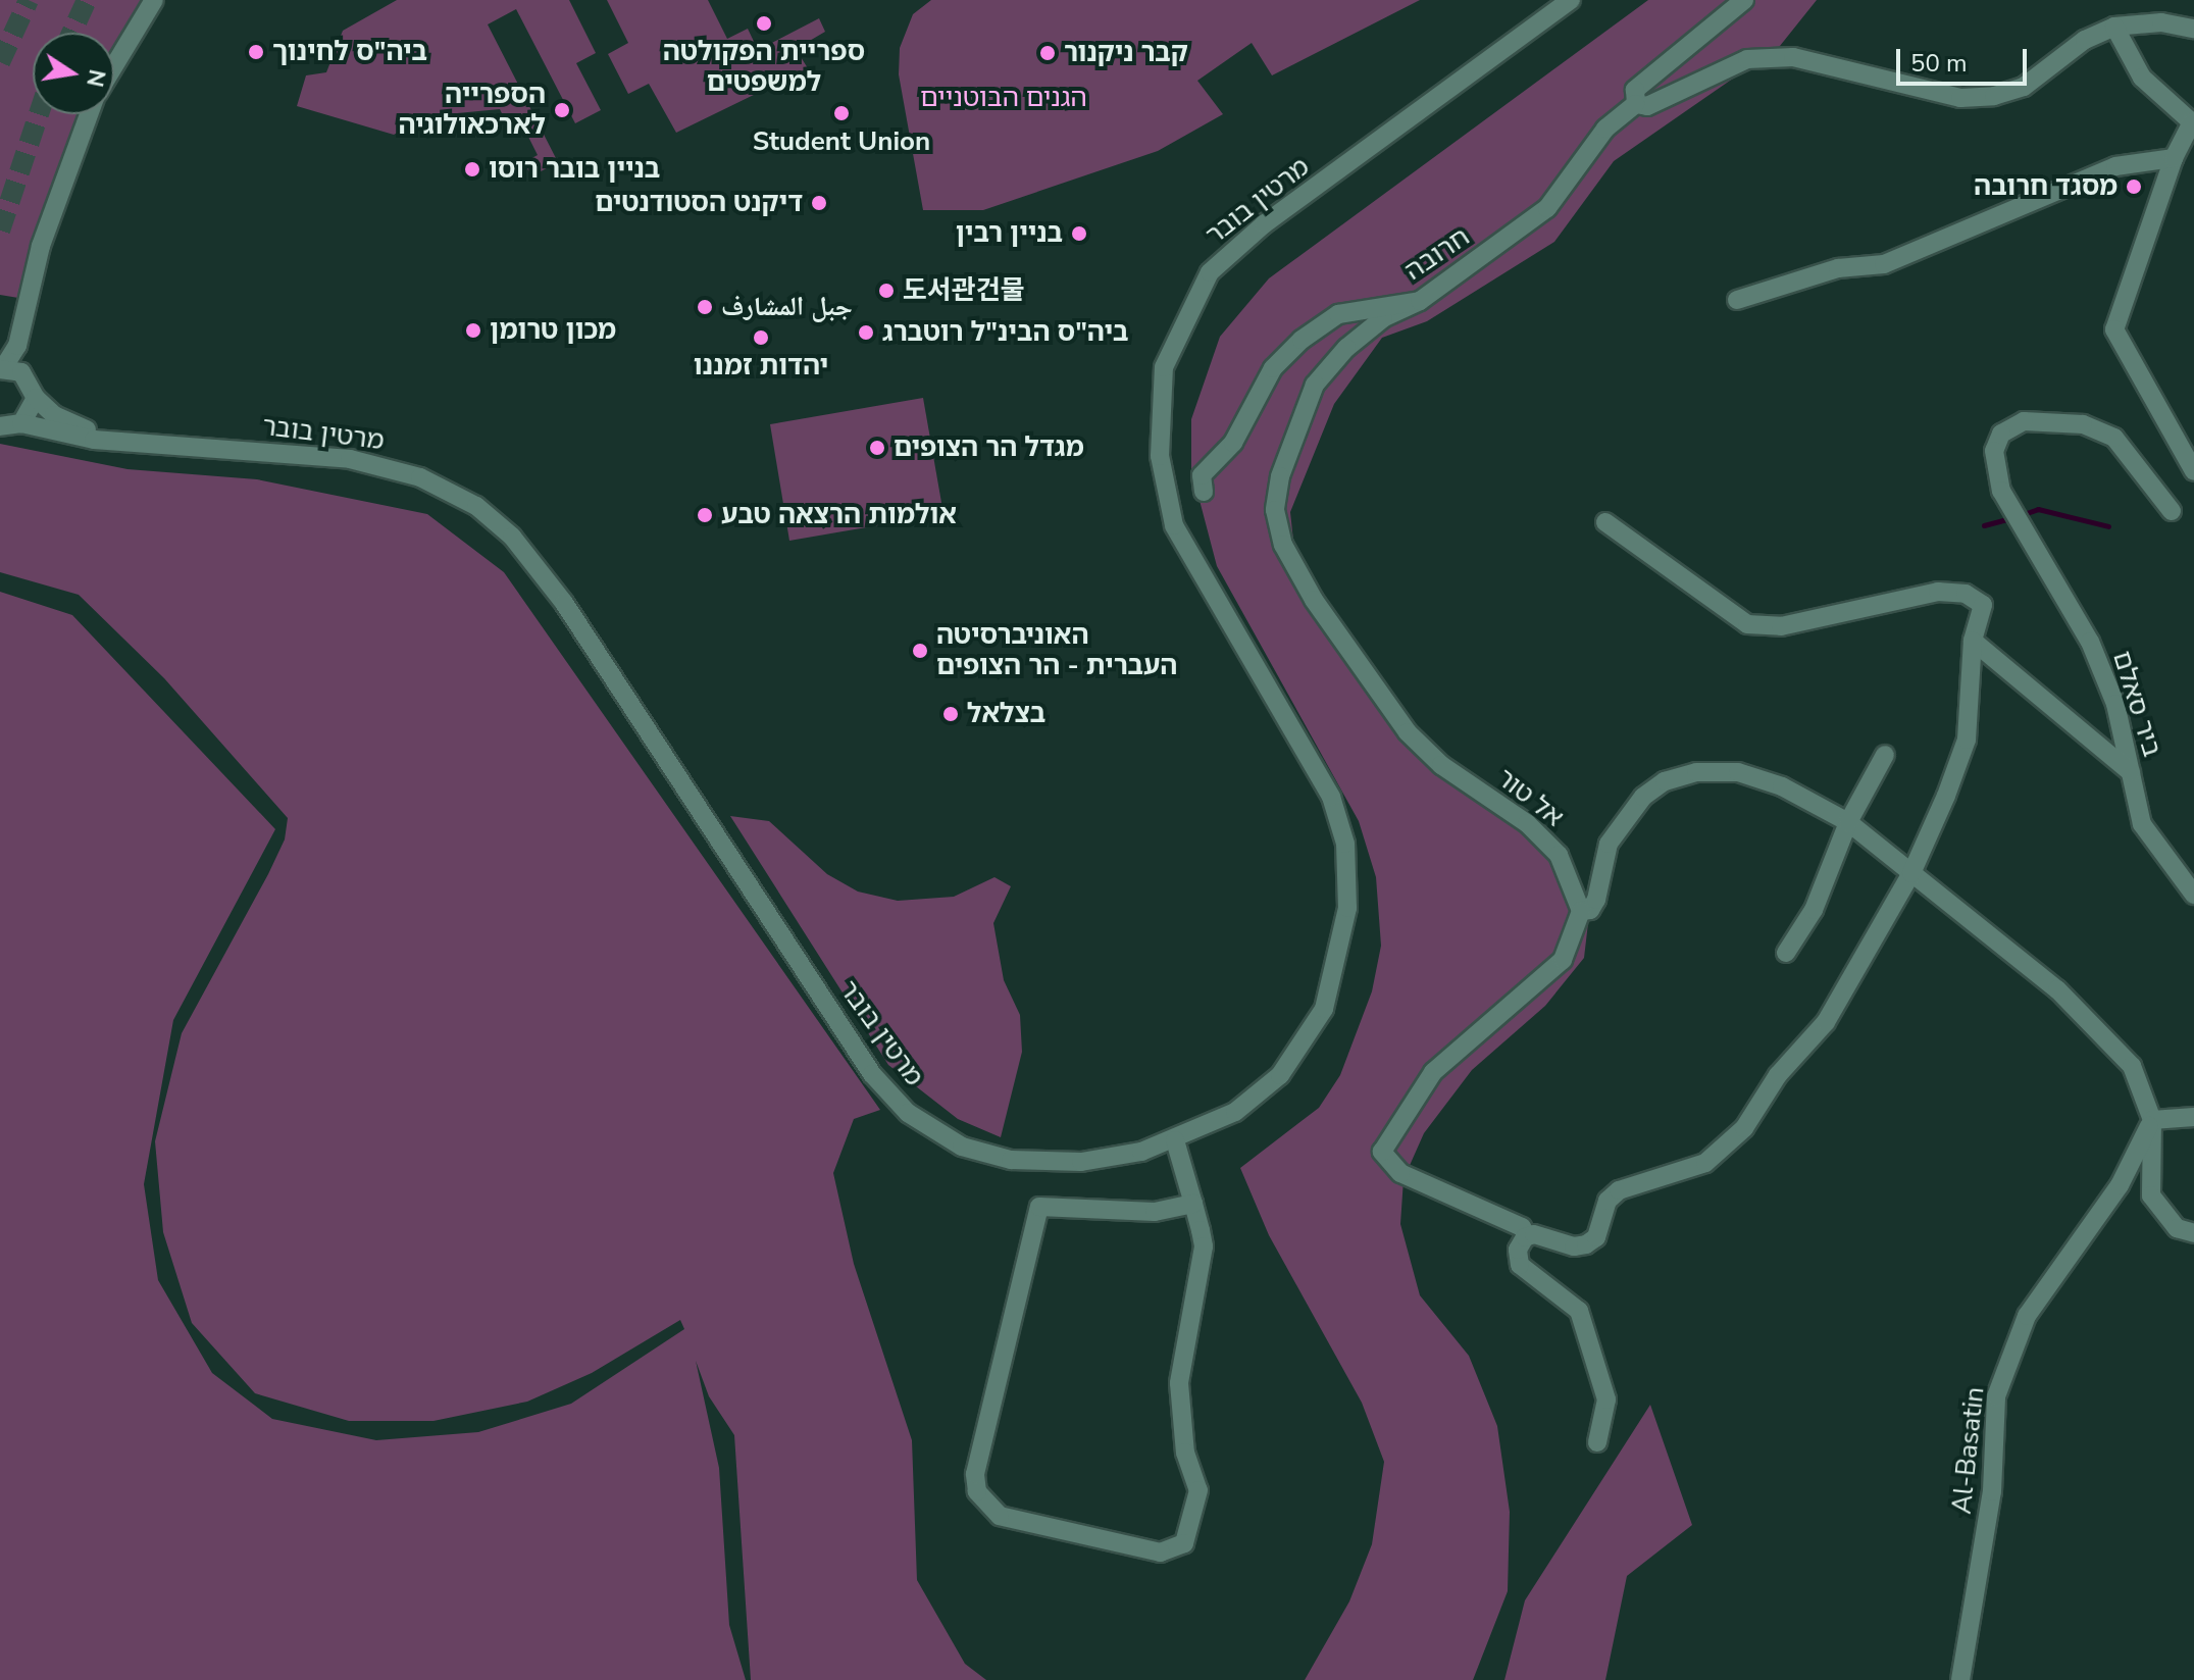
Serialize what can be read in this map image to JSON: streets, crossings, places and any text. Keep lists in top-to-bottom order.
{
  "streets": {
    "street": [
      "מרטין בובר",
      "חרובה",
      "ביר סאלם",
      "אל טור",
      "Al-Basatin"
    ]
  },
  "crossings": [
    ["חרובה", "אל טור"]
  ],
  "parks": ["הגנים הבוטניים"],
  "places": [
    "ספריית הפקולטה למשפטים",
    "ביה\"ס לחינוך",
    "קבר ניקנור",
    "הספרייה לארכאולוגיה",
    "Student Union",
    "בניין בובר רוסו",
    "מסגד חרובה",
    "דיקנט הסטודנטים",
    "בניין רבין",
    "도서관건물",
    "جبل المشارف",
    "מכון טרומן",
    "ביה\"ס הבינ\"ל רוטברג",
    "יהדות זמננו",
    "מגדל הר הצופים",
    "אולמות הרצאה טבע",
    "האוניברסיטה העברית - הר הצופים",
    "בצלאל"
  ],
  "scale_bar": "50 m",
  "north": "right"
}
